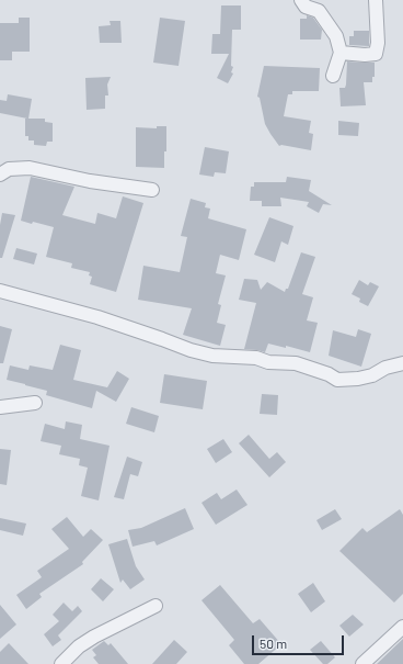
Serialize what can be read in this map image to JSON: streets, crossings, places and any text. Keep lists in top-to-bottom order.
{
  "scale_bar": "50 m"
}
